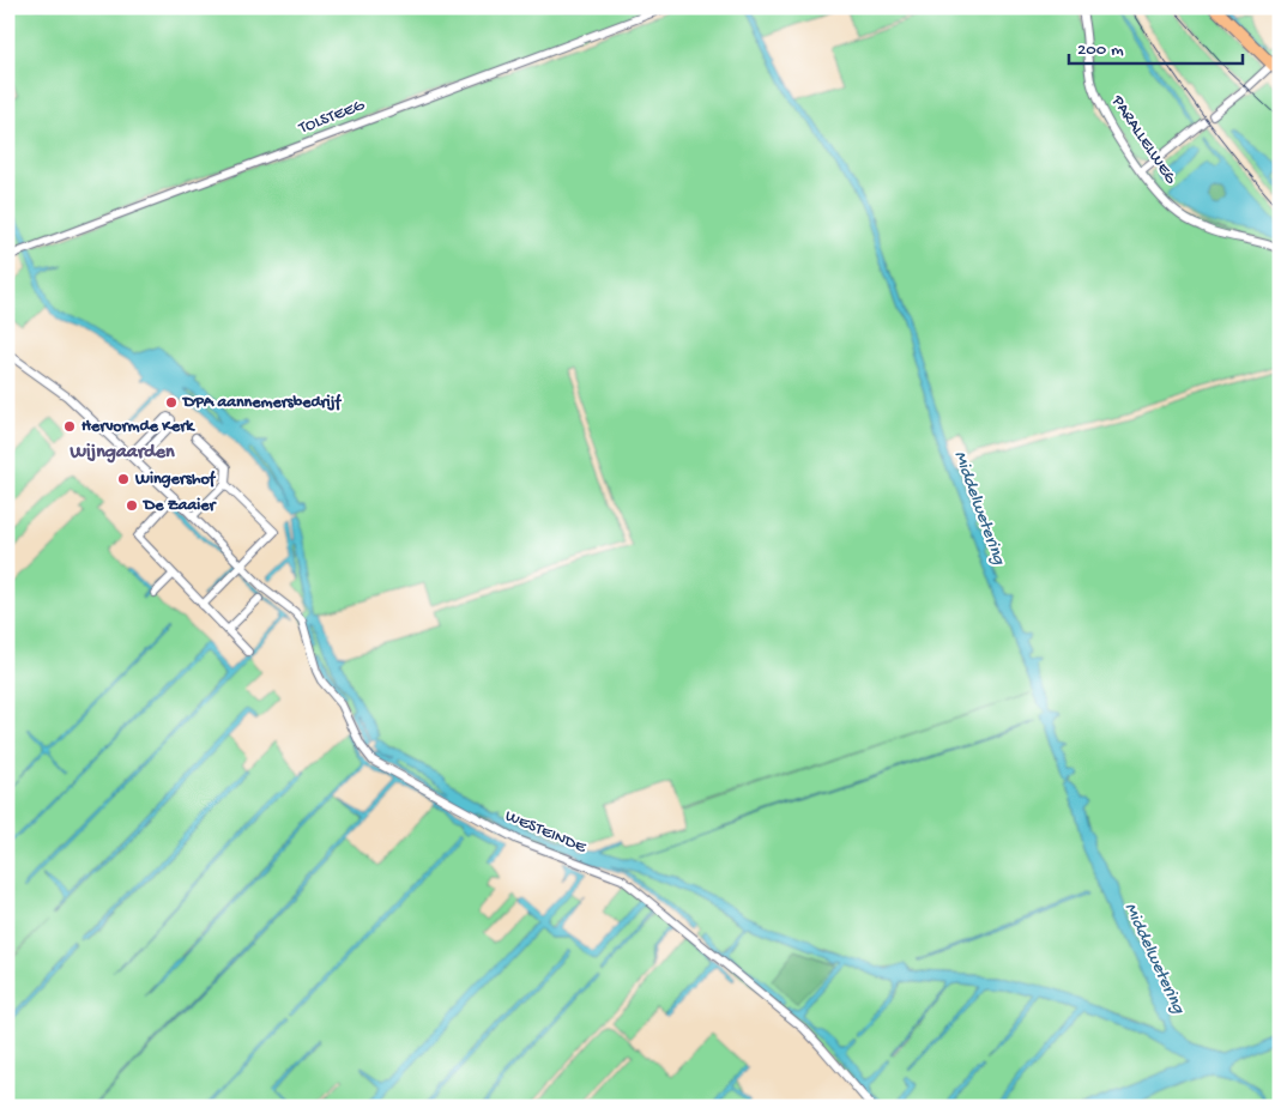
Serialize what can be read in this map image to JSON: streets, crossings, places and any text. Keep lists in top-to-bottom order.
{
  "streets": {
    "street": ["TOLSTEEG", "PARALLELWEG", "WESTEINDE"]
  },
  "districts": ["Wijngaarden"],
  "water": ["Middelwetering"],
  "places": [
    "DPA aannemersbedrijf",
    "Hervormde Kerk",
    "Wingershof",
    "De Zaaier"
  ],
  "scale_bar": "200 m"
}
